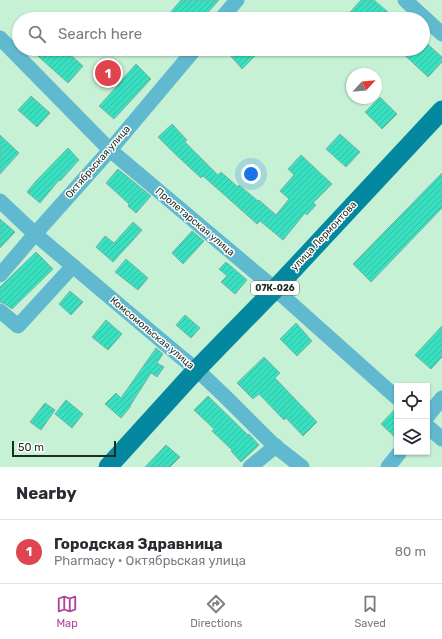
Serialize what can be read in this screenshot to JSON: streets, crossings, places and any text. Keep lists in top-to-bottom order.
{
  "streets": {
    "main road": ["улица Лермонтова", "07К-026"],
    "street": ["Октябрьская улица", "Пролетарская улица", "Комсомольская улица"]
  },
  "crossings": [
    ["Октябрьская улица", "Пролетарская улица"],
    ["Октябрьская улица", "Комсомольская улица"],
    ["Пролетарская улица", "улица Лермонтова"],
    ["улица Лермонтова", "Комсомольская улица"]
  ],
  "scale_bar": "50 m",
  "north": "top right",
  "page": {
    "search": "Search here",
    "pins": "1",
    "scale": "50 m",
    "heading": "Nearby",
    "list": [
      {
        "mark": "1",
        "name": "Городская Здравница",
        "note": "Pharmacy · Октябрьская улица",
        "value": "80 m"
      }
    ],
    "nav": ["Map", "Directions", "Saved"]
  }
}
